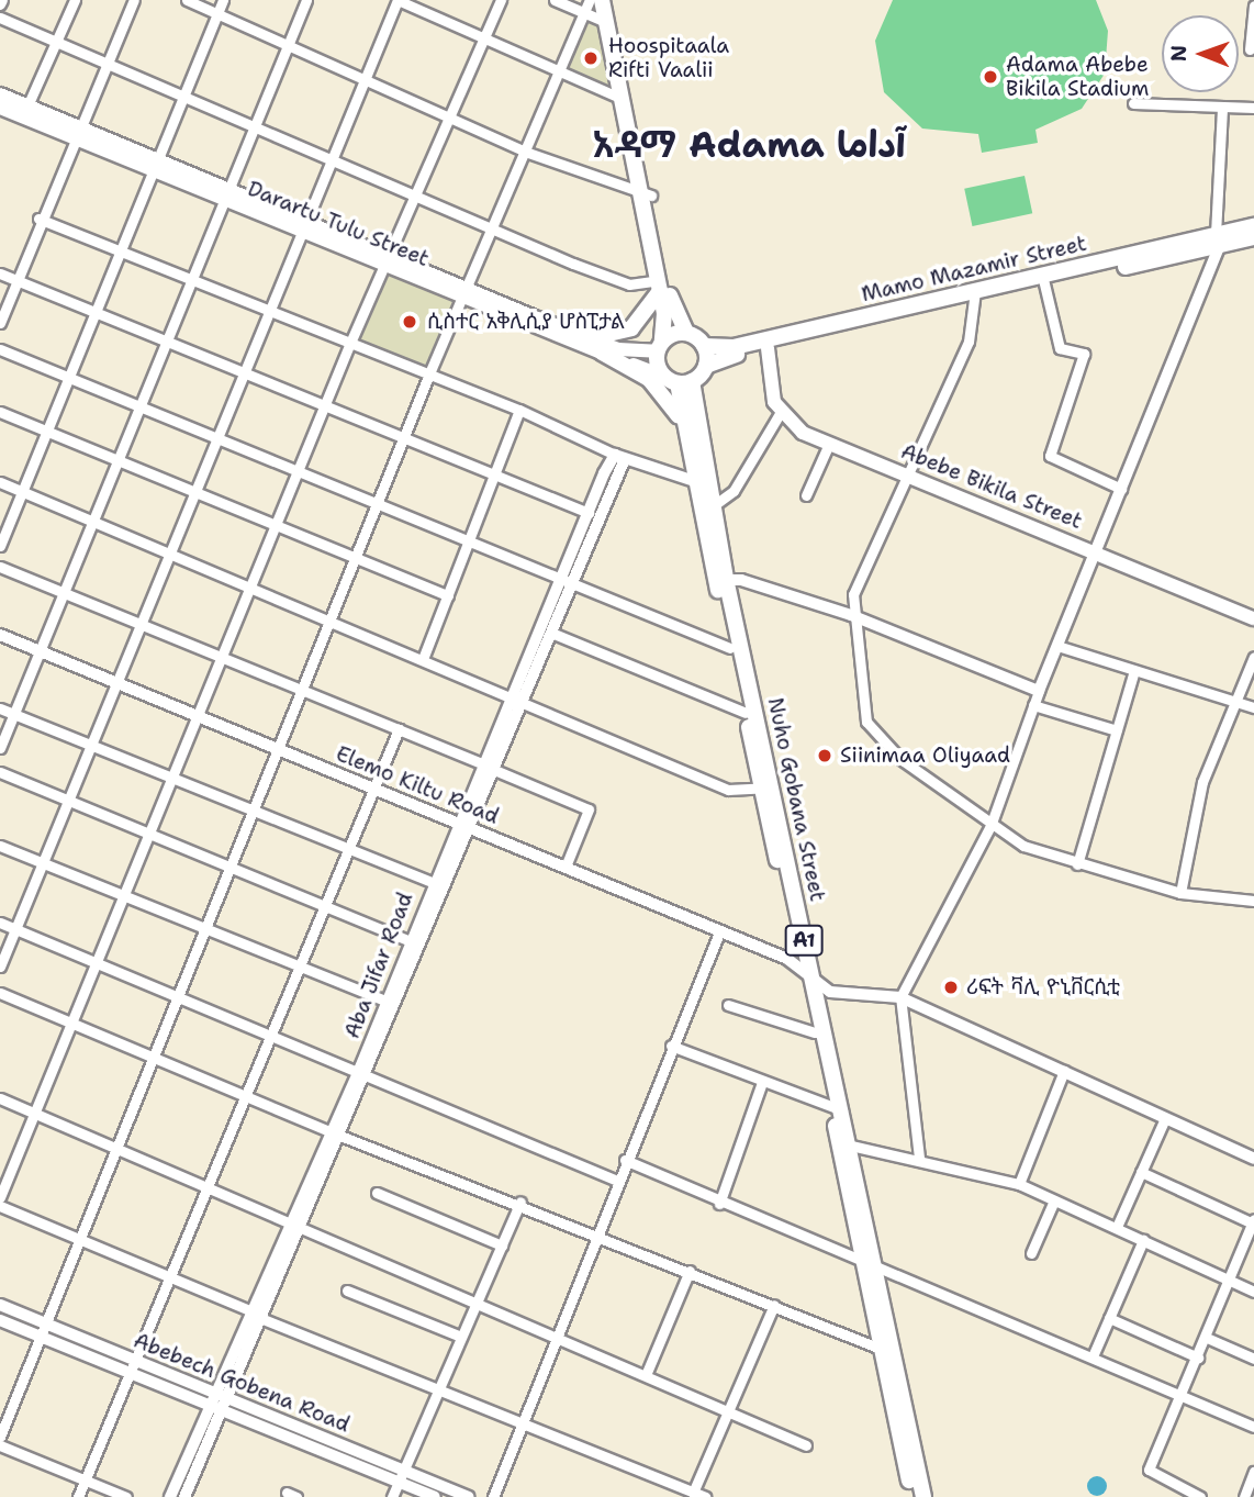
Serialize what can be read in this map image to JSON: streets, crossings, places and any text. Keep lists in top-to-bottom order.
{
  "streets": {
    "main road": [
      "Darartu Tulu Street",
      "Mamo Mazamir Street",
      "Abebe Bikila Street",
      "Nuho Gobana Street",
      "A1"
    ],
    "street": ["Elemo Kiltu Road", "Aba Jifar Road", "Abebech Gobena Road"]
  },
  "crossings": [
    ["Darartu Tulu Street", "Mamo Mazamir Street"],
    ["Darartu Tulu Street", "Nuho Gobana Street"],
    ["Mamo Mazamir Street", "Nuho Gobana Street"],
    ["Elemo Kiltu Road", "Nuho Gobana Street"],
    ["Elemo Kiltu Road", "Aba Jifar Road"],
    ["Aba Jifar Road", "Abebech Gobena Road"]
  ],
  "districts": ["አዳማ Adama آداما"],
  "places": [
    "Hoospitaala Rifti Vaalii",
    "Adama Abebe Bikila Stadium",
    "ሲስተር አቅሊሲያ ሆስፒታል",
    "Siinimaa Oliyaad",
    "ሪፍት ቫሊ ዮኒቨርሲቲ"
  ],
  "north": "left"
}
